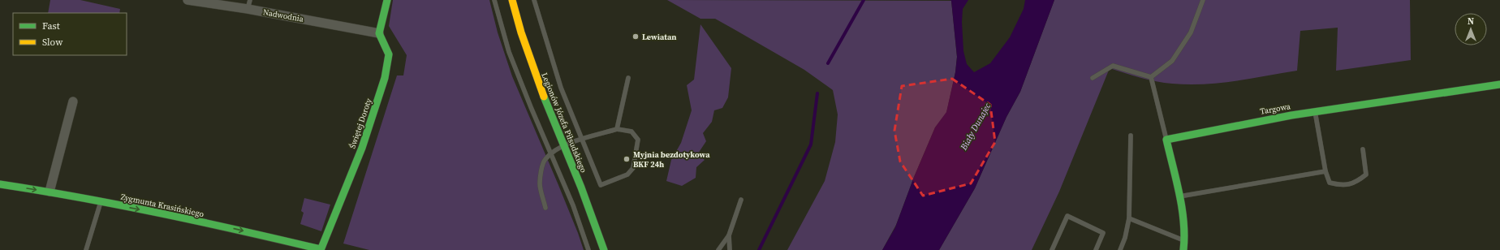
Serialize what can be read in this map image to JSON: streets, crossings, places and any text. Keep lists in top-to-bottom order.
{
  "streets": {
    "street": [
      "Nadwodnia",
      "Targowa",
      "Legionów Józefa Piłsudskiego",
      "Świętej Doroty",
      "Zygmunta Krasińskiego"
    ]
  },
  "crossings": [
    ["Nadwodnia", "Świętej Doroty"],
    ["Świętej Doroty", "Zygmunta Krasińskiego"]
  ],
  "one_way": ["Zygmunta Krasińskiego"],
  "water": ["Biały Dunajec"],
  "places": ["Lewiatan", "Myjnia bezdotykowa BKF 24h"],
  "legend": ["Fast", "Slow"],
  "north": "top"
}
